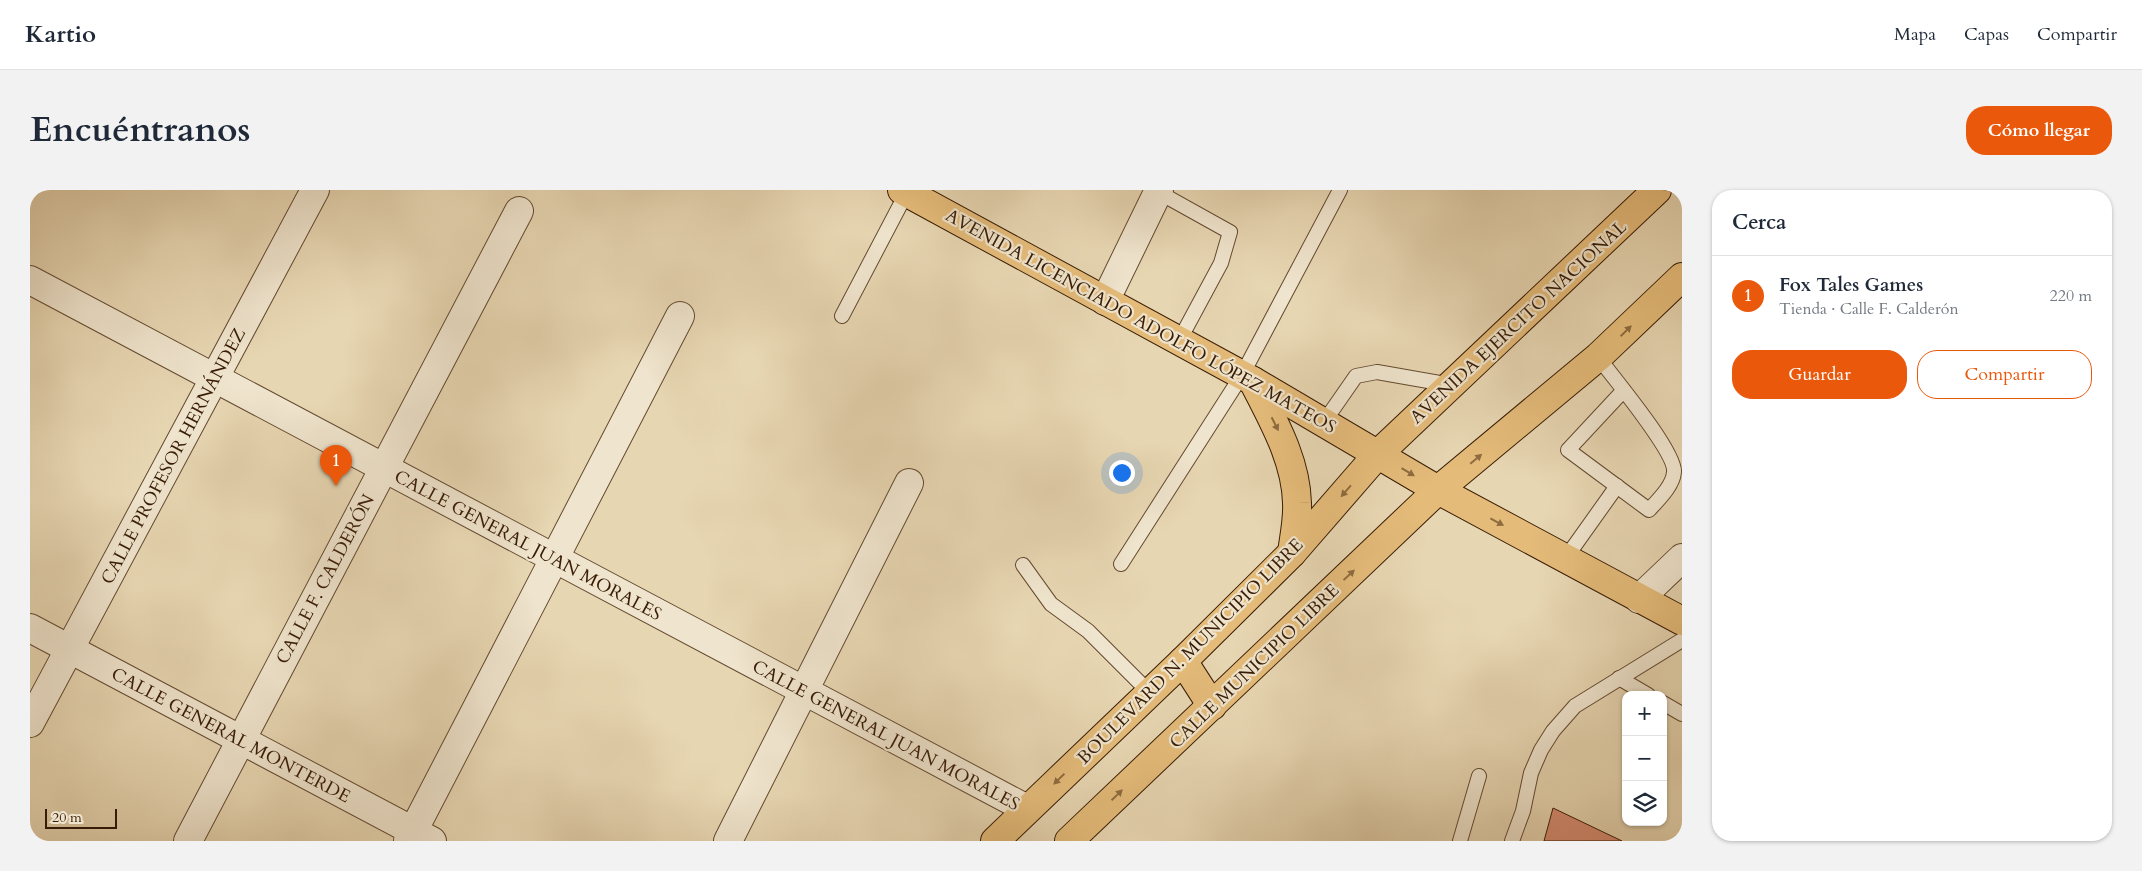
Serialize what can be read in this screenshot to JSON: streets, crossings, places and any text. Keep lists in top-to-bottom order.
{
  "streets": {
    "main road": [
      "AVENIDA LICENCIADO ADOLFO LÓPEZ MATEOS",
      "AVENIDA EJERCITO NACIONAL",
      "BOULEVARD N. MUNICIPIO LIBRE",
      "CALLE MUNICIPIO LIBRE"
    ],
    "street": [
      "CALLE PROFESOR HERNÁNDEZ",
      "CALLE GENERAL JUAN MORALES",
      "CALLE F. CALDERÓN",
      "CALLE GENERAL MONTERDE"
    ]
  },
  "crossings": [
    ["AVENIDA LICENCIADO ADOLFO LÓPEZ MATEOS", "AVENIDA EJERCITO NACIONAL"],
    ["AVENIDA LICENCIADO ADOLFO LÓPEZ MATEOS", "BOULEVARD N. MUNICIPIO LIBRE"],
    ["AVENIDA LICENCIADO ADOLFO LÓPEZ MATEOS", "CALLE MUNICIPIO LIBRE"],
    ["AVENIDA EJERCITO NACIONAL", "BOULEVARD N. MUNICIPIO LIBRE"],
    ["CALLE PROFESOR HERNÁNDEZ", "CALLE GENERAL JUAN MORALES"],
    ["CALLE PROFESOR HERNÁNDEZ", "CALLE GENERAL MONTERDE"],
    ["CALLE GENERAL JUAN MORALES", "CALLE F. CALDERÓN"],
    ["CALLE GENERAL JUAN MORALES", "BOULEVARD N. MUNICIPIO LIBRE"],
    ["CALLE F. CALDERÓN", "CALLE GENERAL MONTERDE"]
  ],
  "one_way": ["BOULEVARD N. MUNICIPIO LIBRE", "CALLE MUNICIPIO LIBRE"],
  "scale_bar": "20 m",
  "page": {
    "header": "Kartio",
    "nav": ["Mapa", "Capas", "Compartir"],
    "title": "Encuéntranos",
    "buttons": [
      "Cómo llegar",
      ["Guardar", "Compartir"]
    ],
    "heading": "Cerca",
    "list": [
      {
        "mark": "1",
        "name": "Fox Tales Games",
        "note": "Tienda · Calle F. Calderón",
        "value": "220 m"
      }
    ],
    "pins": "1",
    "map_buttons": ["+", "−"],
    "scale": "20 m"
  }
}
